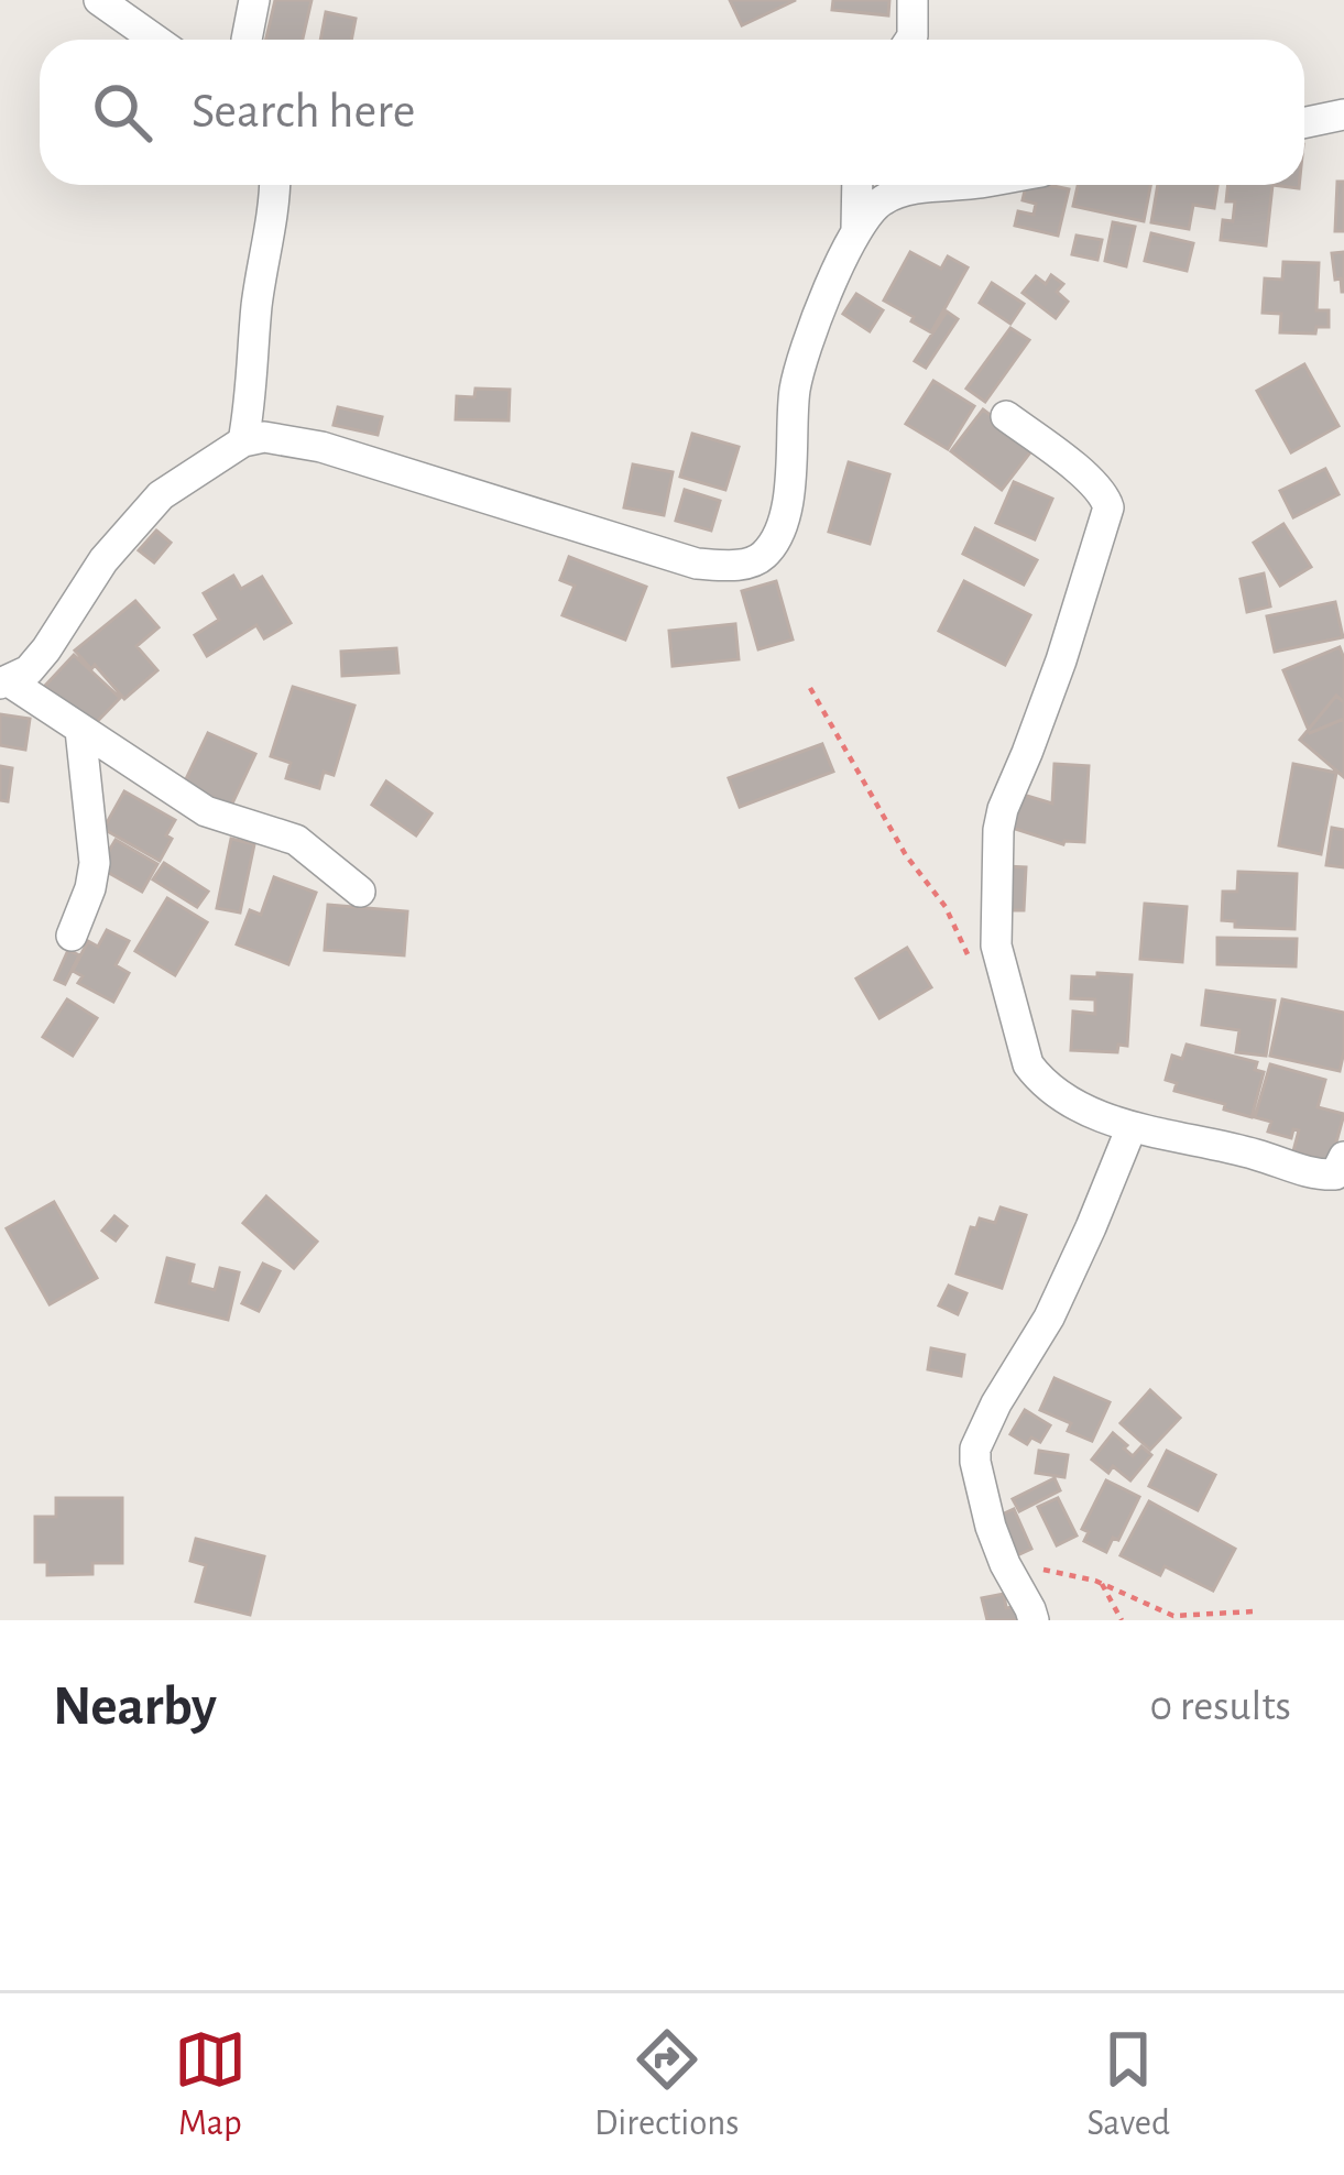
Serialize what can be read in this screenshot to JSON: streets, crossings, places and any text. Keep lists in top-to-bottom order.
{
  "page": {
    "search": "Search here",
    "heading": ["Nearby", "0 results"],
    "nav": ["Map", "Directions", "Saved"]
  }
}
